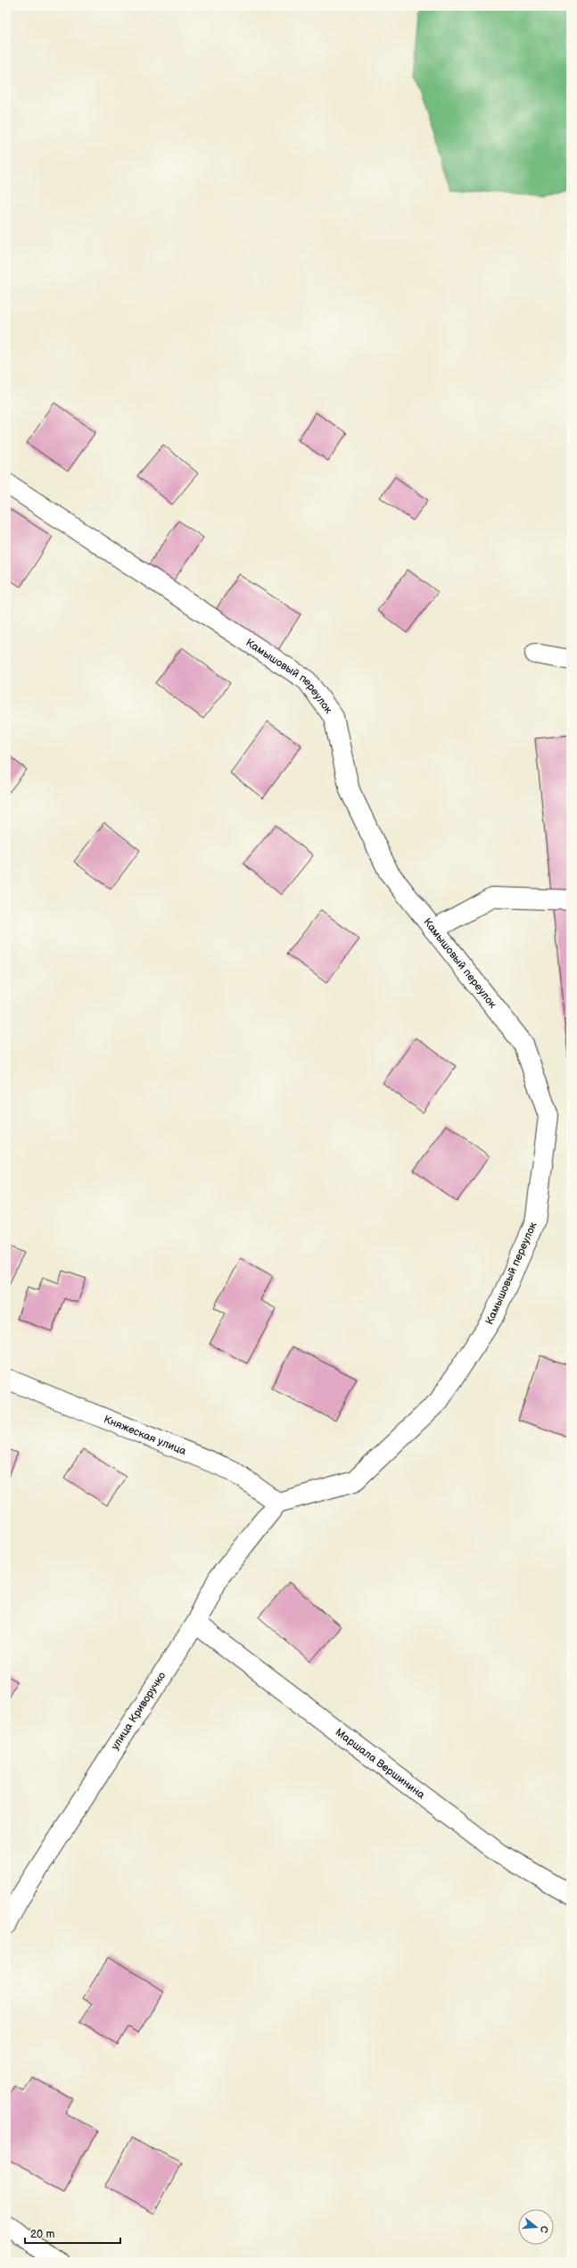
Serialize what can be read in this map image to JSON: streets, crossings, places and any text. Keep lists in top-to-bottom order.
{
  "streets": {
    "street": [
      "Камышовый переулок",
      "Княжеская улица",
      "улица Криворучко",
      "Маршала Вершинина"
    ]
  },
  "crossings": [
    ["Камышовый переулок", "Княжеская улица"],
    ["Камышовый переулок", "улица Криворучко"],
    ["Княжеская улица", "улица Криворучко"],
    ["улица Криворучко", "Маршала Вершинина"]
  ],
  "scale_bar": "20 m",
  "north": "right"
}
